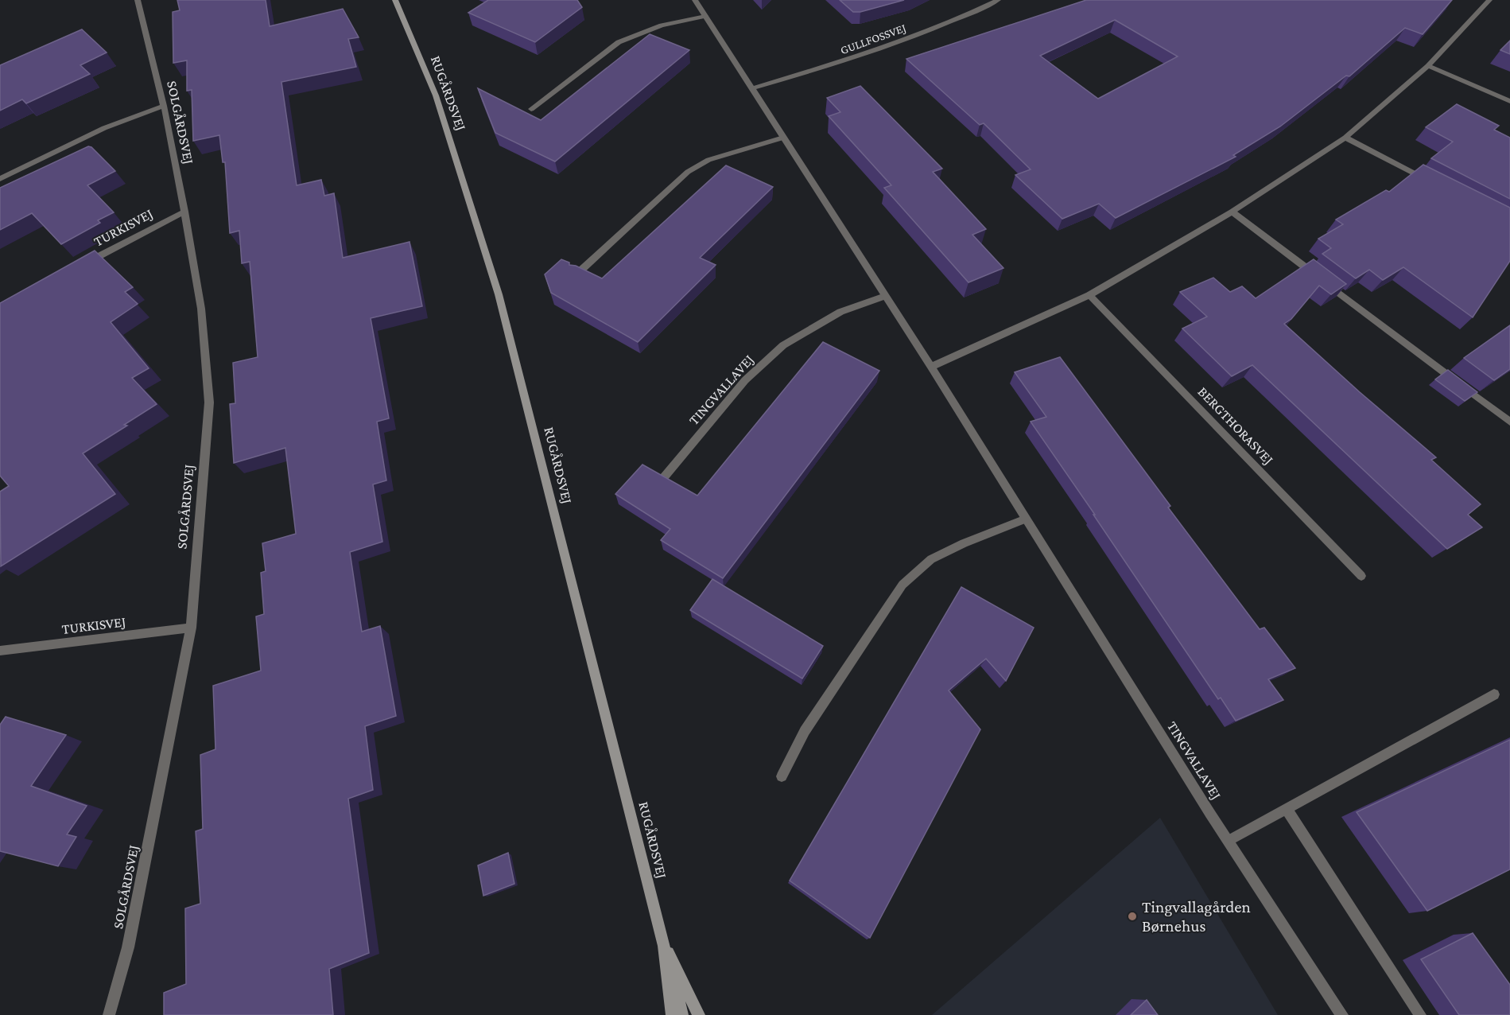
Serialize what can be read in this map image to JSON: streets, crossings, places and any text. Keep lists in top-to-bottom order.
{
  "streets": {
    "main road": ["RUGÅRDSVEJ"],
    "street": [
      "GULLFOSSVEJ",
      "SOLGÅRDSVEJ",
      "TURKISVEJ",
      "TINGVALLAVEJ",
      "BERGTHORASVEJ"
    ]
  },
  "crossings": [
    ["GULLFOSSVEJ", "TINGVALLAVEJ"],
    ["SOLGÅRDSVEJ", "TURKISVEJ"]
  ],
  "places": ["Tingvallagården Børnehus"]
}
